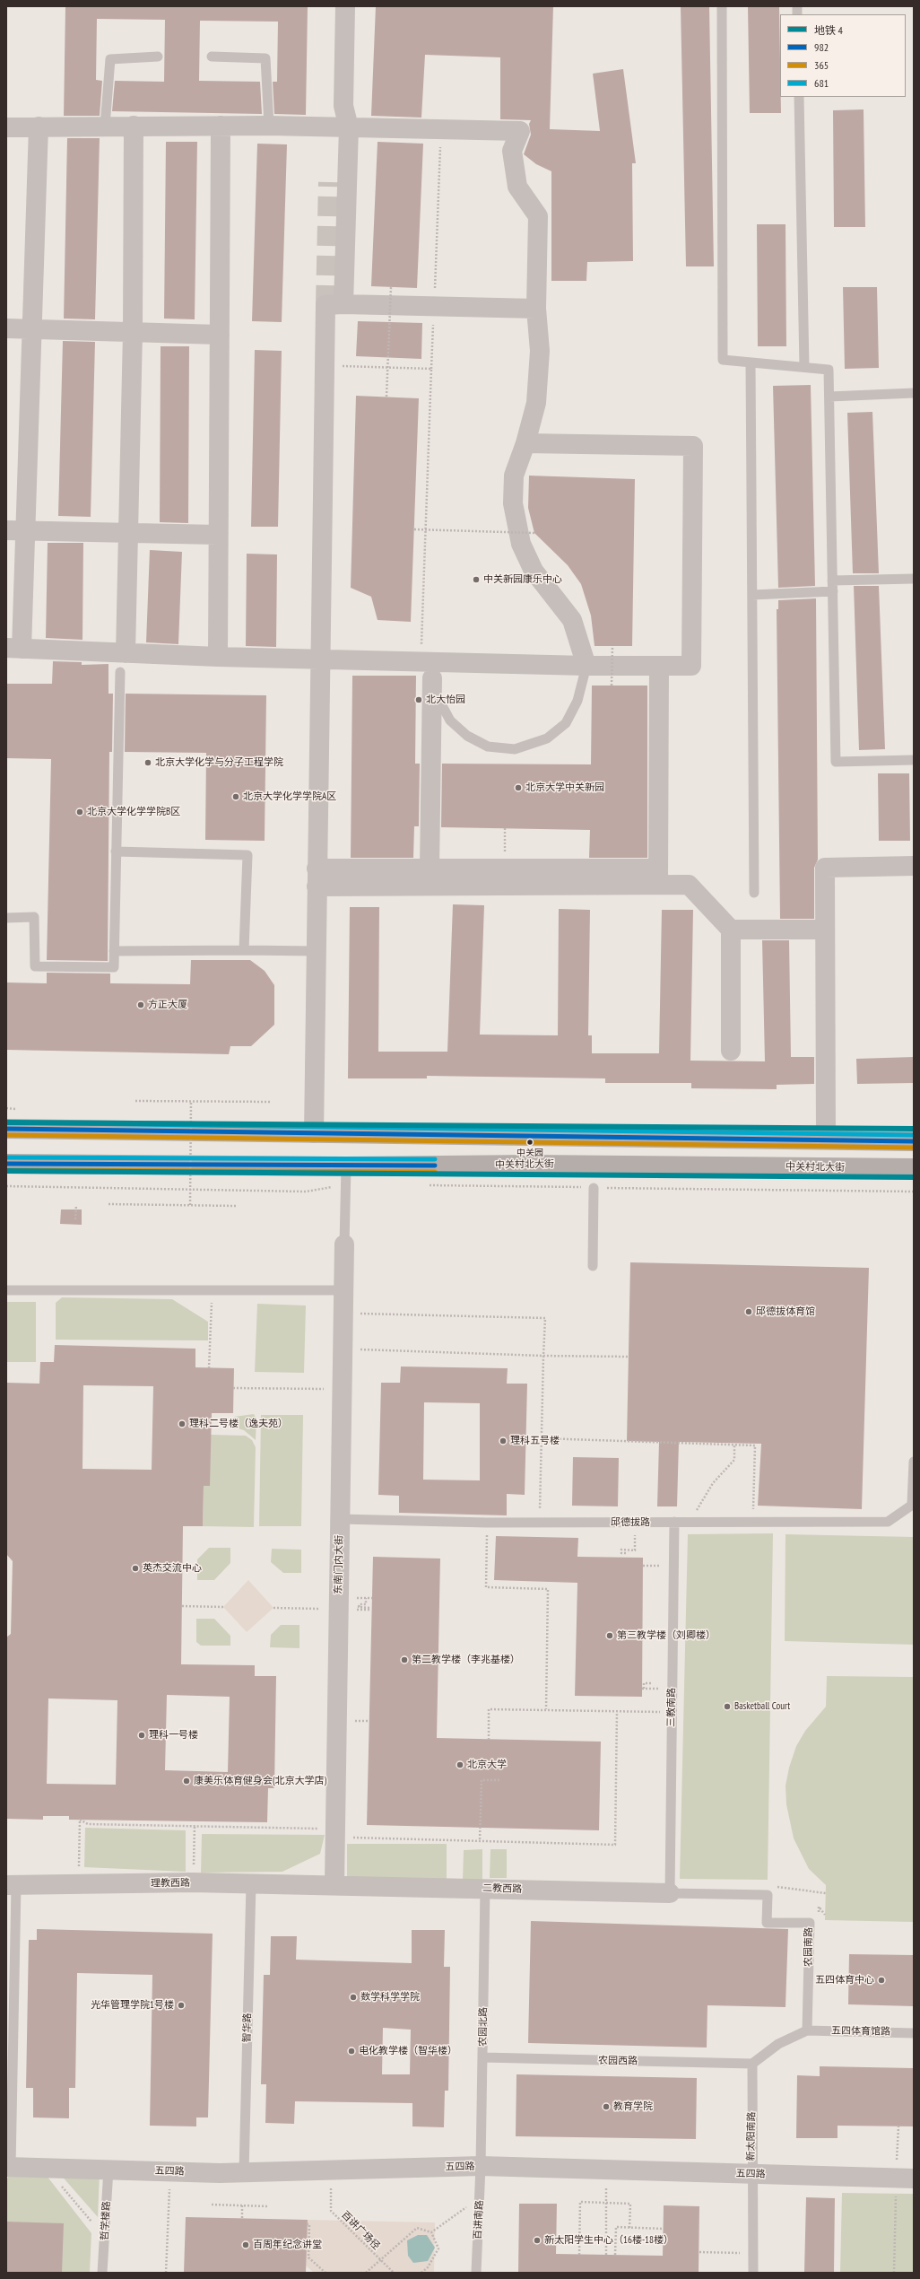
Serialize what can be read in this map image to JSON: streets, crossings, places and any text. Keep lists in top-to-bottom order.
{
  "streets": {
    "main road": ["中关村北大街"],
    "street": [
      "东南门内大街",
      "理教西路",
      "二教西路",
      "五四路"
    ],
    "lane": [
      "邱德拔路",
      "三教南路",
      "农园南路",
      "农园北路",
      "智华路",
      "五四体育馆路",
      "农园西路",
      "新太阳南路",
      "百讲南路",
      "哲学楼路"
    ],
    "path": ["百讲广场径"]
  },
  "crossings": [
    ["邱德拔路", "东南门内大街"],
    ["邱德拔路", "三教南路"],
    ["东南门内大街", "理教西路"],
    ["东南门内大街", "二教西路"],
    ["三教南路", "二教西路"],
    ["理教西路", "二教西路"],
    ["理教西路", "智华路"],
    ["二教西路", "农园北路"],
    ["农园南路", "五四体育馆路"],
    ["农园北路", "农园西路"],
    ["农园北路", "五四路"],
    ["农园北路", "百讲南路"],
    ["智华路", "五四路"],
    ["农园西路", "新太阳南路"],
    ["新太阳南路", "五四路"],
    ["五四路", "百讲南路"],
    ["五四路", "哲学楼路"],
    ["五四路", "百讲广场径"]
  ],
  "places": [
    "中关新园康乐中心",
    "北大怡园",
    "北京大学化学与分子工程学院",
    "北京大学中关新园",
    "北京大学化学学院A区",
    "北京大学化学学院B区",
    "方正大厦",
    "中关园",
    "邱德拔体育馆",
    "理科二号楼（逸夫苑）",
    "理科五号楼",
    "英杰交流中心",
    "第三教学楼（刘卿楼）",
    "第二教学楼（李兆基楼）",
    "Basketball Court",
    "理科一号楼",
    "北京大学",
    "康美乐体育健身会(北京大学店)",
    "五四体育中心",
    "数学科学学院",
    "光华管理学院1号楼",
    "电化教学楼（智华楼）",
    "教育学院",
    "新太阳学生中心（16楼-18楼）",
    "百周年纪念讲堂"
  ],
  "lines": [
    "metro line 4",
    "transit line 681",
    "transit line 982",
    "transit line 365"
  ],
  "legend": [
    "地铁 4",
    "982",
    "365",
    "681"
  ]
}
